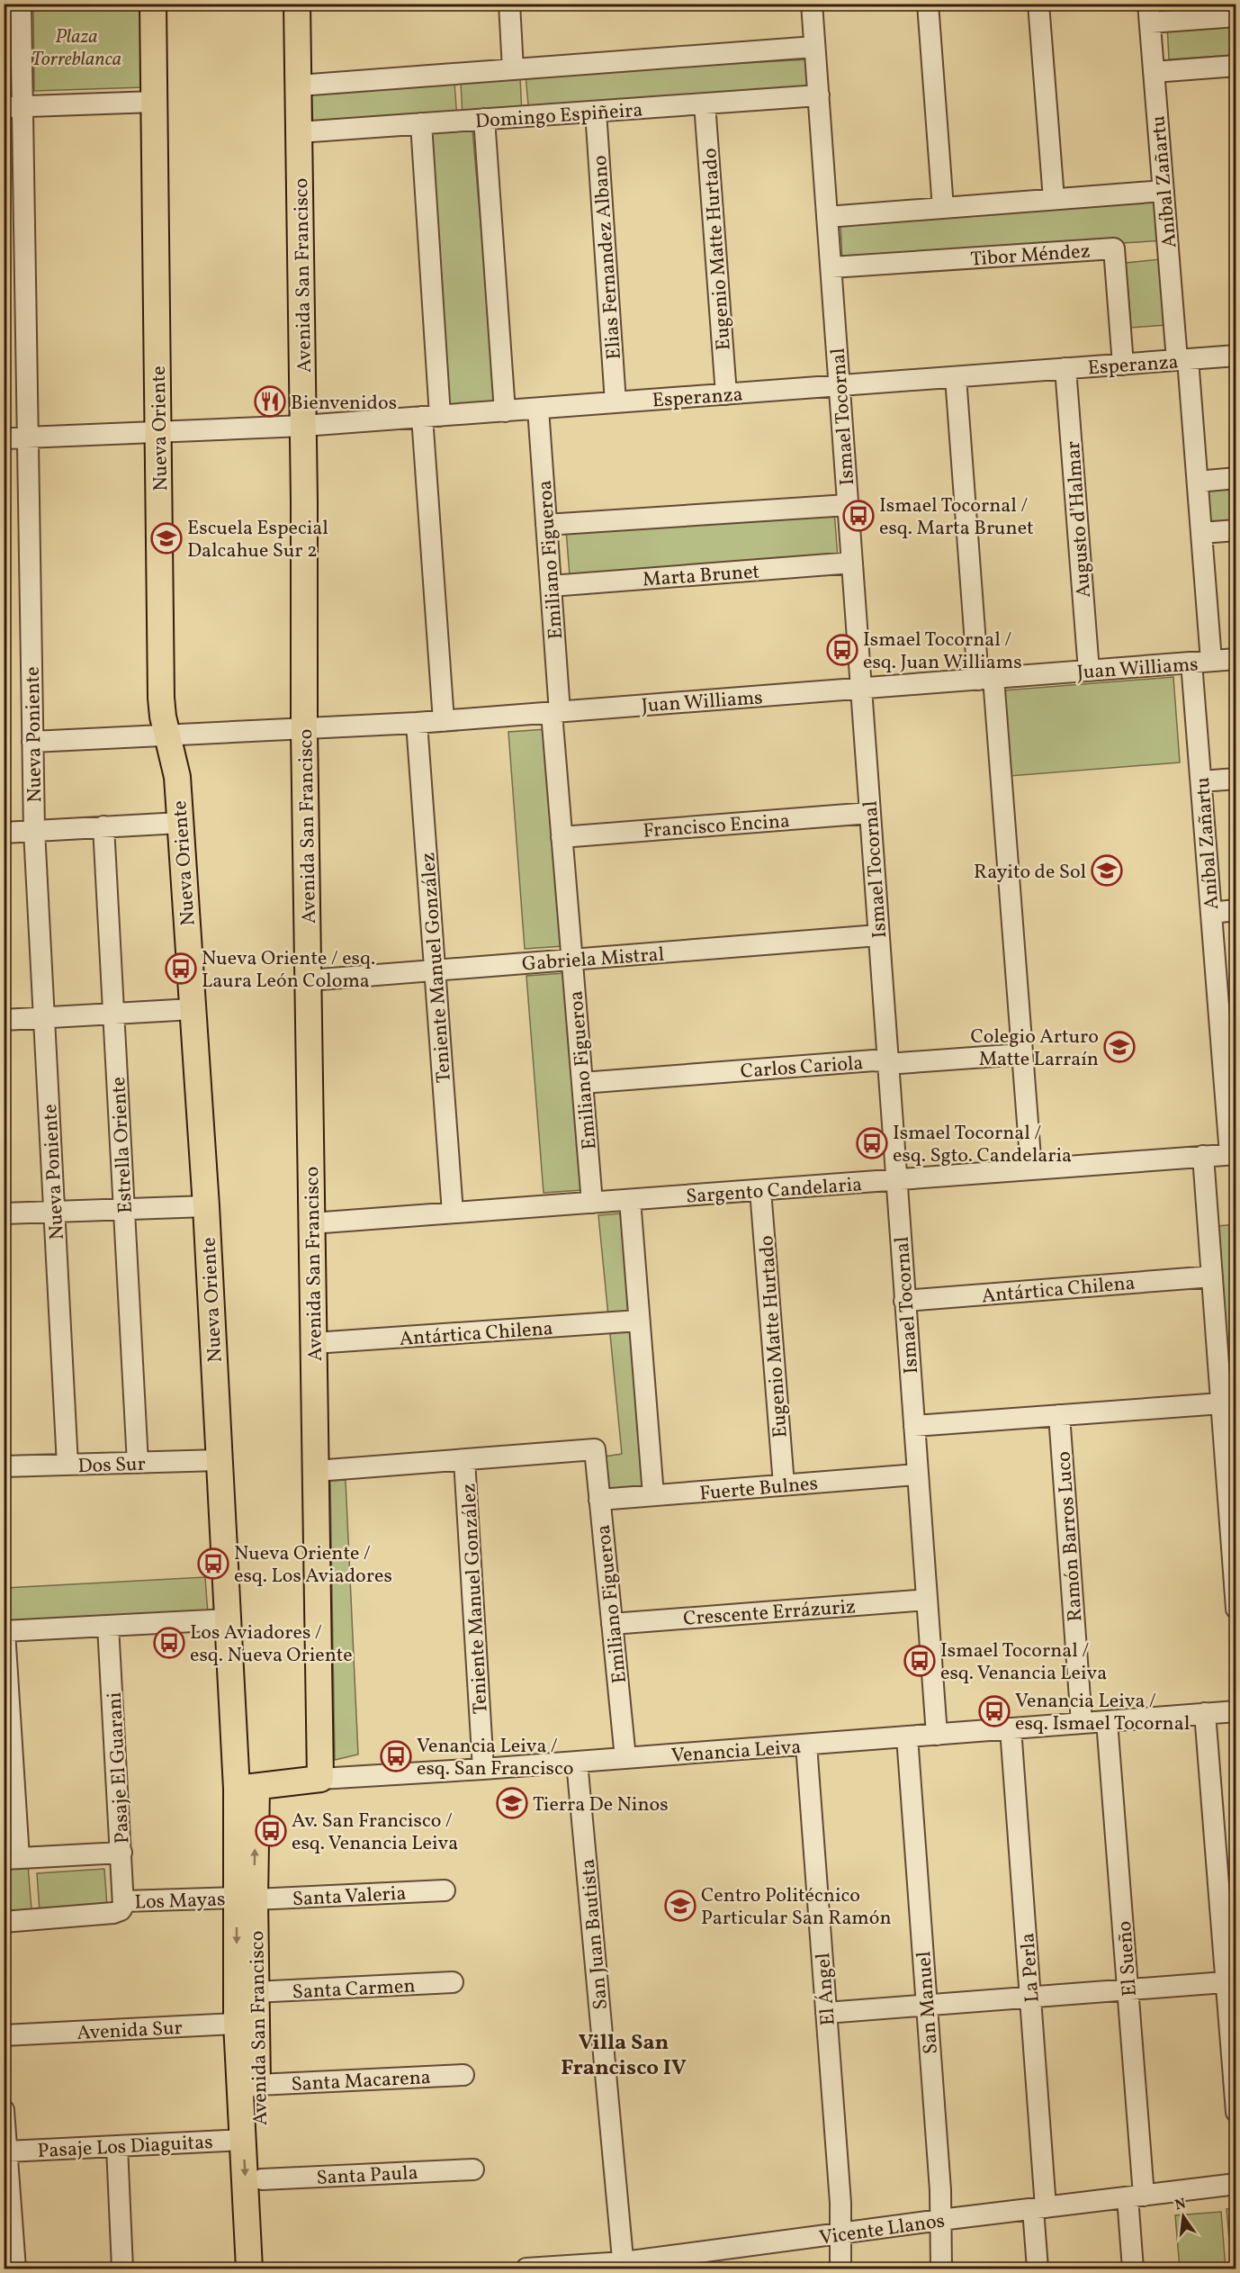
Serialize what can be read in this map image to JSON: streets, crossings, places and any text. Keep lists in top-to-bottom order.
{
  "streets": {
    "main road": ["Avenida San Francisco", "Nueva Oriente", "Venancia Leiva"],
    "street": [
      "Domingo Espiñeira",
      "Aníbal Zañartu",
      "Eugenio Matte Hurtado",
      "Tibor Méndez",
      "Elias Fernandez Albano",
      "Esperanza",
      "Ismael Tocornal",
      "Augusto d'Halmar",
      "Emiliano Figueroa",
      "Marta Brunet",
      "Juan Williams",
      "Nueva Poniente",
      "Francisco Encina",
      "Gabriela Mistral",
      "Teniente Manuel González",
      "Carlos Cariola",
      "Estrella Oriente",
      "Sargento Candelaria",
      "Antártica Chilena",
      "Dos Sur",
      "Fuerte Bulnes",
      "Ramón Barros Luco",
      "Crescente Errázuriz",
      "Pasaje El Guarani",
      "Santa Valeria",
      "Los Mayas",
      "San Juan Bautista",
      "El Sueño",
      "La Perla",
      "Santa Carmen",
      "El Ángel",
      "San Manuel",
      "Avenida Sur",
      "Santa Macarena",
      "Pasaje Los Diaguitas",
      "Santa Paula",
      "Vicente Llanos"
    ]
  },
  "crossings": [
    ["Domingo Espiñeira", "Eugenio Matte Hurtado"],
    ["Domingo Espiñeira", "Elias Fernandez Albano"],
    ["Domingo Espiñeira", "Avenida San Francisco"],
    ["Domingo Espiñeira", "Ismael Tocornal"],
    ["Aníbal Zañartu", "Esperanza"],
    ["Aníbal Zañartu", "Juan Williams"],
    ["Aníbal Zañartu", "Sargento Candelaria"],
    ["Eugenio Matte Hurtado", "Esperanza"],
    ["Eugenio Matte Hurtado", "Sargento Candelaria"],
    ["Eugenio Matte Hurtado", "Fuerte Bulnes"],
    ["Tibor Méndez", "Esperanza"],
    ["Tibor Méndez", "Ismael Tocornal"],
    ["Elias Fernandez Albano", "Esperanza"],
    ["Avenida San Francisco", "Esperanza"],
    ["Avenida San Francisco", "Nueva Oriente"],
    ["Avenida San Francisco", "Juan Williams"],
    ["Avenida San Francisco", "Gabriela Mistral"],
    ["Avenida San Francisco", "Sargento Candelaria"],
    ["Avenida San Francisco", "Antártica Chilena"],
    ["Avenida San Francisco", "Venancia Leiva"],
    ["Avenida San Francisco", "Santa Valeria"],
    ["Avenida San Francisco", "Los Mayas"],
    ["Avenida San Francisco", "Santa Carmen"],
    ["Avenida San Francisco", "Avenida Sur"],
    ["Avenida San Francisco", "Santa Macarena"],
    ["Avenida San Francisco", "Pasaje Los Diaguitas"],
    ["Avenida San Francisco", "Santa Paula"],
    ["Esperanza", "Ismael Tocornal"],
    ["Esperanza", "Nueva Oriente"],
    ["Esperanza", "Augusto d'Halmar"],
    ["Esperanza", "Emiliano Figueroa"],
    ["Esperanza", "Nueva Poniente"],
    ["Ismael Tocornal", "Marta Brunet"],
    ["Ismael Tocornal", "Juan Williams"],
    ["Ismael Tocornal", "Francisco Encina"],
    ["Ismael Tocornal", "Gabriela Mistral"],
    ["Ismael Tocornal", "Carlos Cariola"],
    ["Ismael Tocornal", "Sargento Candelaria"],
    ["Ismael Tocornal", "Antártica Chilena"],
    ["Ismael Tocornal", "Fuerte Bulnes"],
    ["Ismael Tocornal", "Crescente Errázuriz"],
    ["Ismael Tocornal", "Venancia Leiva"],
    ["Nueva Oriente", "Juan Williams"],
    ["Nueva Oriente", "Dos Sur"],
    ["Nueva Oriente", "Venancia Leiva"],
    ["Augusto d'Halmar", "Juan Williams"],
    ["Emiliano Figueroa", "Marta Brunet"],
    ["Emiliano Figueroa", "Juan Williams"],
    ["Emiliano Figueroa", "Francisco Encina"],
    ["Emiliano Figueroa", "Gabriela Mistral"],
    ["Emiliano Figueroa", "Teniente Manuel González"],
    ["Emiliano Figueroa", "Carlos Cariola"],
    ["Emiliano Figueroa", "Sargento Candelaria"],
    ["Emiliano Figueroa", "Fuerte Bulnes"],
    ["Emiliano Figueroa", "Crescente Errázuriz"],
    ["Emiliano Figueroa", "Venancia Leiva"],
    ["Juan Williams", "Nueva Poniente"],
    ["Juan Williams", "Teniente Manuel González"],
    ["Nueva Poniente", "Dos Sur"],
    ["Gabriela Mistral", "Teniente Manuel González"],
    ["Teniente Manuel González", "Sargento Candelaria"],
    ["Teniente Manuel González", "Venancia Leiva"],
    ["Estrella Oriente", "Dos Sur"],
    ["Ramón Barros Luco", "Venancia Leiva"],
    ["Venancia Leiva", "San Juan Bautista"],
    ["Venancia Leiva", "El Sueño"],
    ["Venancia Leiva", "La Perla"],
    ["Venancia Leiva", "El Ángel"],
    ["Venancia Leiva", "San Manuel"],
    ["Pasaje El Guarani", "Los Mayas"],
    ["Santa Valeria", "Los Mayas"],
    ["San Juan Bautista", "Vicente Llanos"],
    ["El Sueño", "Vicente Llanos"],
    ["La Perla", "Vicente Llanos"],
    ["El Ángel", "Vicente Llanos"],
    ["San Manuel", "Vicente Llanos"]
  ],
  "districts": ["Villa San Francisco IV"],
  "parks": ["Plaza Torreblanca"],
  "places": {
    "restaurant": ["Bienvenidos"],
    "bus stop": [
      "Ismael Tocornal / esq. Marta Brunet",
      "Ismael Tocornal / esq. Juan Williams",
      "Nueva Oriente / esq. Laura León Coloma",
      "Ismael Tocornal / esq. Sgto. Candelaria",
      "Nueva Oriente / esq. Los Aviadores",
      "Los Aviadores / esq. Nueva Oriente",
      "Ismael Tocornal / esq. Venancia Leiva",
      "Venancia Leiva / esq. Ismael Tocornal",
      "Venancia Leiva / esq. San Francisco",
      "Av. San Francisco / esq. Venancia Leiva"
    ],
    "school or university": [
      "Escuela Especial Dalcahue Sur 2",
      "Rayito de Sol",
      "Colegio Arturo Matte Larraín",
      "Tierra De Ninos",
      "Centro Politécnico Particular San Ramón"
    ]
  },
  "north": "top"
}
